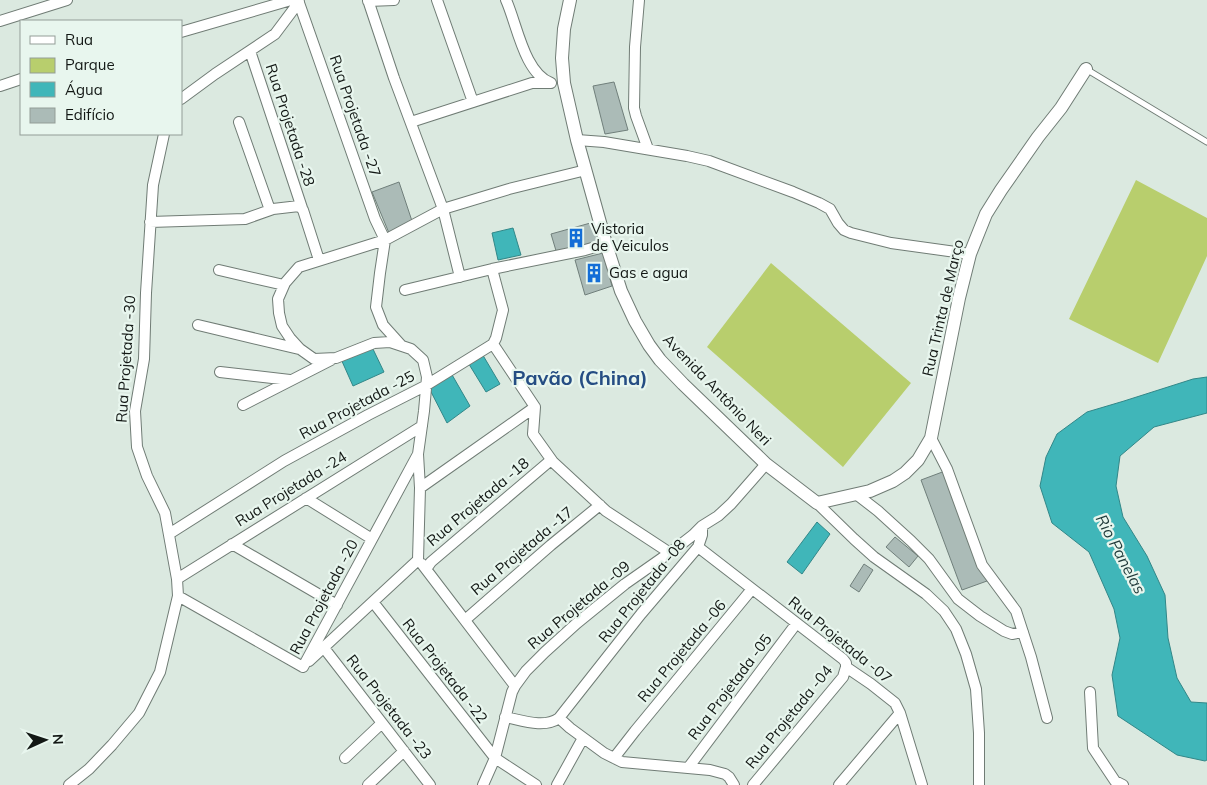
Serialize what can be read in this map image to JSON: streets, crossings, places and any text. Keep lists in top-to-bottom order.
{
  "streets": {
    "street": [
      "Rua Projetada -27",
      "Rua Projetada -28",
      "Rua Trinta de Março",
      "Rua Projetada -30",
      "Avenida Antônio Neri",
      "Rua Projetada -25",
      "Rua Projetada -24",
      "Rua Projetada -18",
      "Rua Projetada -17",
      "Rua Projetada -08",
      "Rua Projetada -20",
      "Rua Projetada -09",
      "Rua Projetada -07",
      "Rua Projetada -06",
      "Rua Projetada -22",
      "Rua Projetada -05",
      "Rua Projetada -23",
      "Rua Projetada -04"
    ]
  },
  "crossings": [
    ["Rua Projetada -30", "Rua Projetada -25"],
    ["Rua Projetada -30", "Rua Projetada -24"],
    ["Rua Projetada -25", "Rua Projetada -20"],
    ["Rua Projetada -24", "Rua Projetada -20"],
    ["Rua Projetada -08", "Rua Projetada -09"],
    ["Rua Projetada -08", "Rua Projetada -07"],
    ["Rua Projetada -20", "Rua Projetada -22"],
    ["Rua Projetada -20", "Rua Projetada -23"],
    ["Rua Projetada -09", "Rua Projetada -22"],
    ["Rua Projetada -07", "Rua Projetada -06"],
    ["Rua Projetada -07", "Rua Projetada -05"],
    ["Rua Projetada -07", "Rua Projetada -04"]
  ],
  "districts": ["Pavão (China)"],
  "water": ["Rio Panelas"],
  "places": {
    "building": ["Vistoria de Veiculos", "Gas e agua"]
  },
  "legend": [
    "Rua",
    "Parque",
    "Água",
    "Edifício"
  ],
  "north": "right"
}
